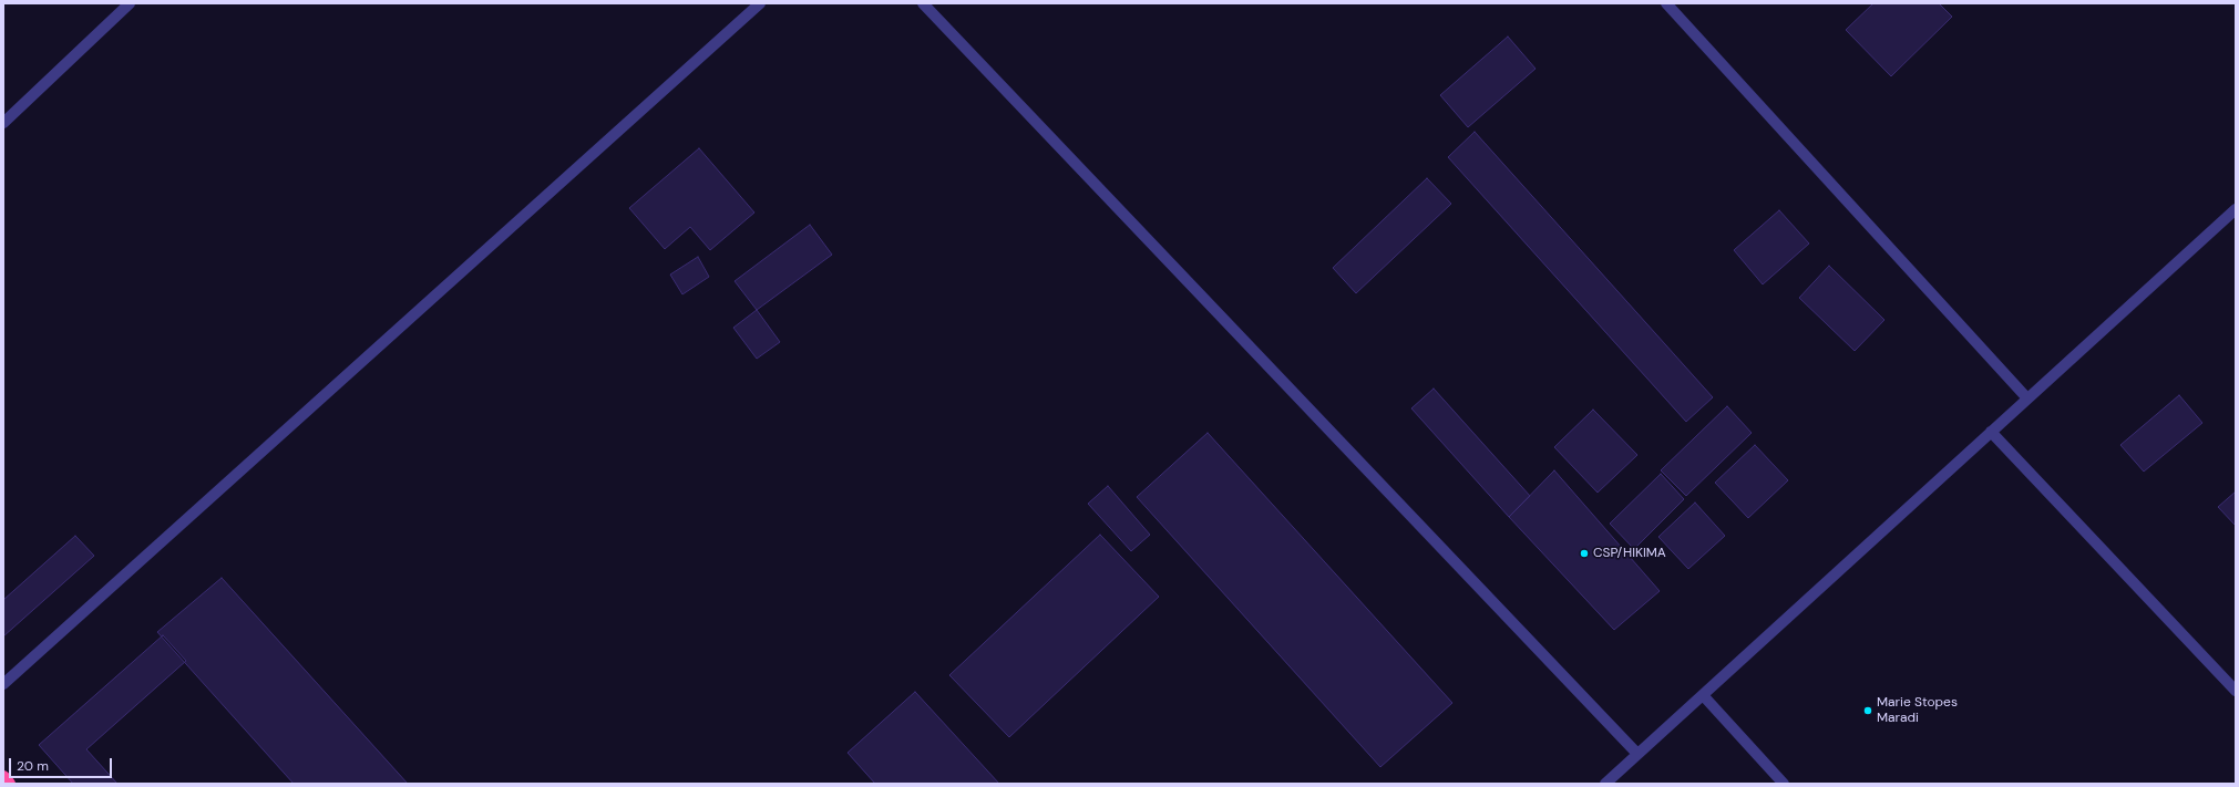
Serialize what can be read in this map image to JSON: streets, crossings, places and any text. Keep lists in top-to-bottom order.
{
  "places": ["CSP/HIKIMA", "Marie Stopes Maradi"],
  "scale_bar": "20 m"
}
